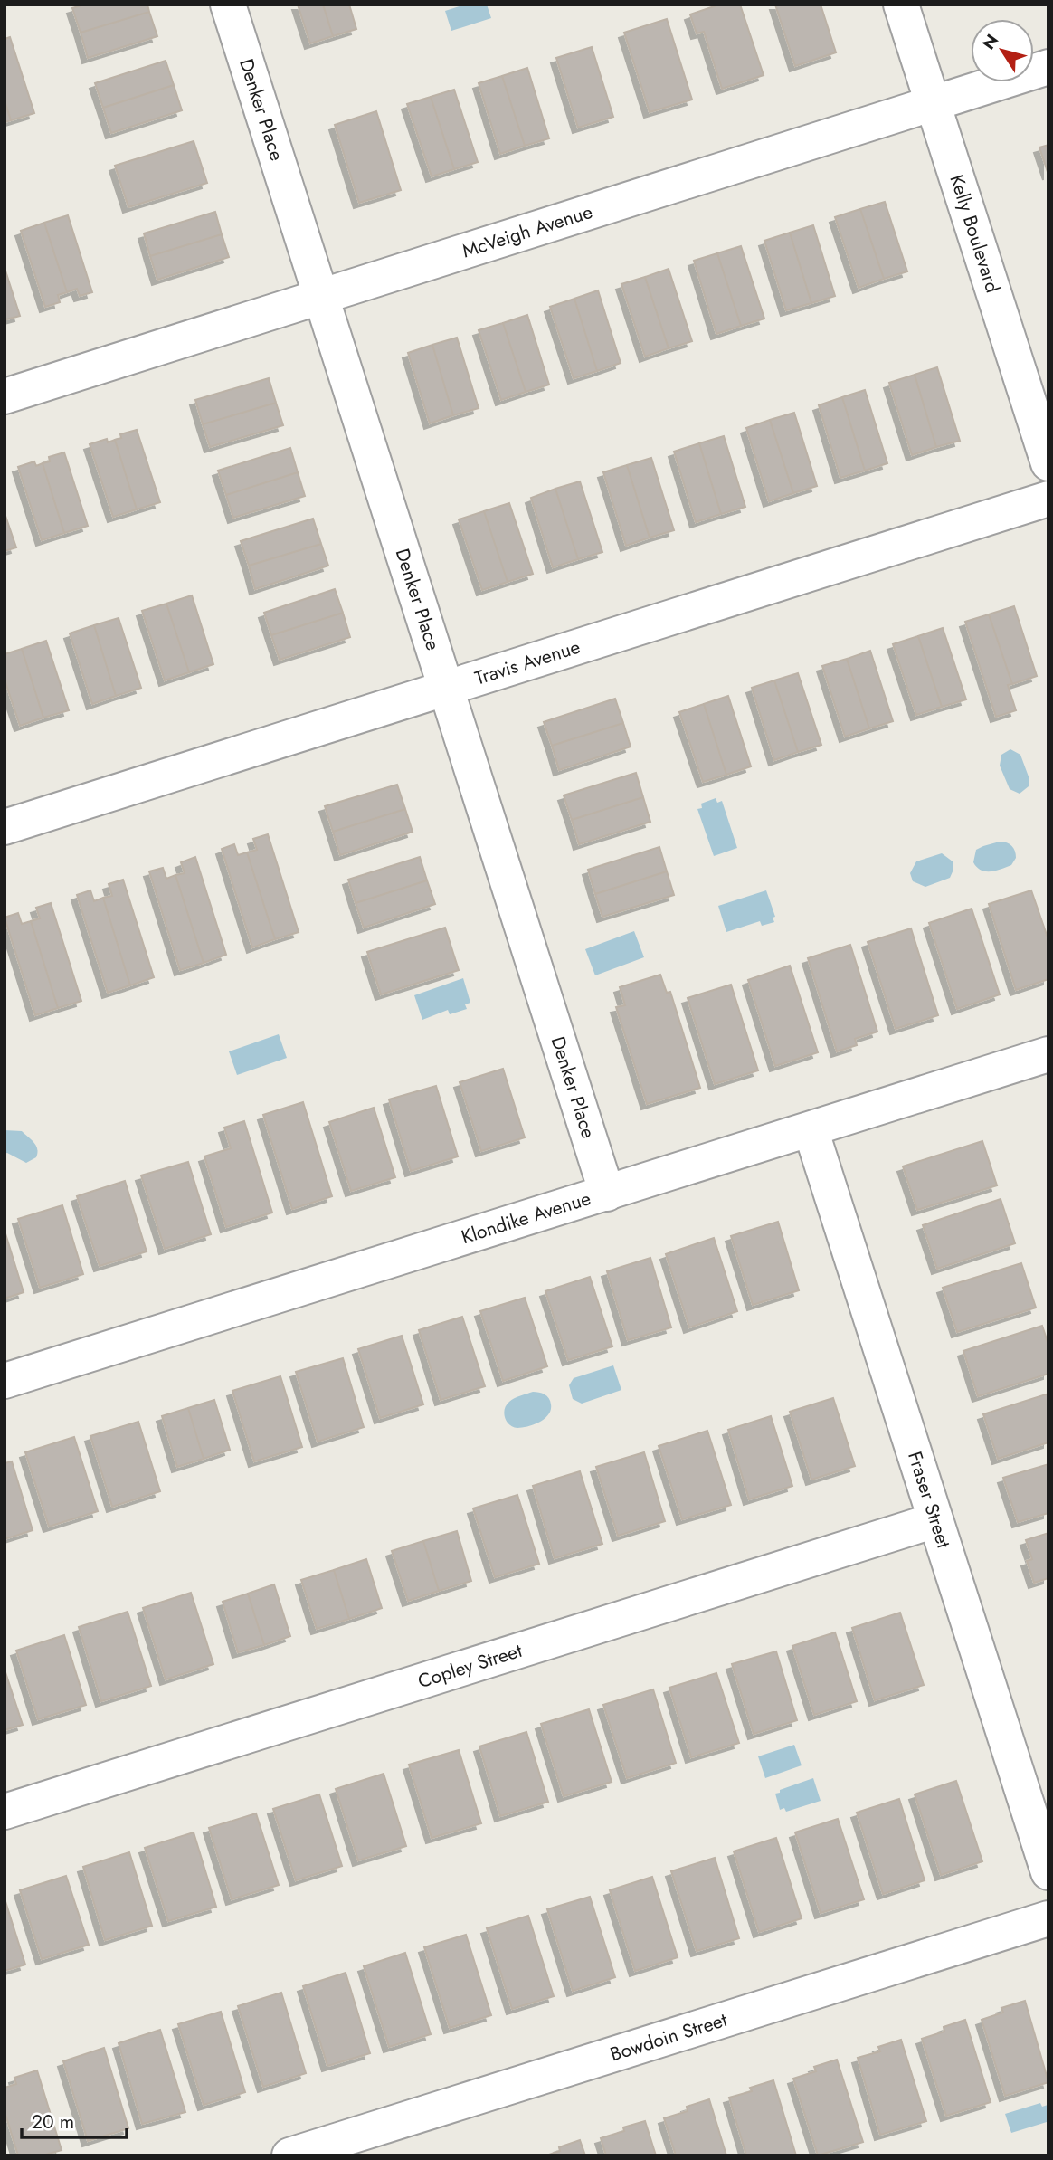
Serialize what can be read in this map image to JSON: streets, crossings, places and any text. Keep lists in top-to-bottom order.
{
  "streets": {
    "street": [
      "Denker Place",
      "McVeigh Avenue",
      "Kelly Boulevard",
      "Travis Avenue",
      "Klondike Avenue",
      "Fraser Street",
      "Copley Street",
      "Bowdoin Street"
    ]
  },
  "crossings": [
    ["Denker Place", "McVeigh Avenue"],
    ["Denker Place", "Travis Avenue"],
    ["Denker Place", "Klondike Avenue"],
    ["McVeigh Avenue", "Kelly Boulevard"],
    ["Klondike Avenue", "Fraser Street"],
    ["Fraser Street", "Copley Street"]
  ],
  "scale_bar": "20 m",
  "north": "top left"
}
